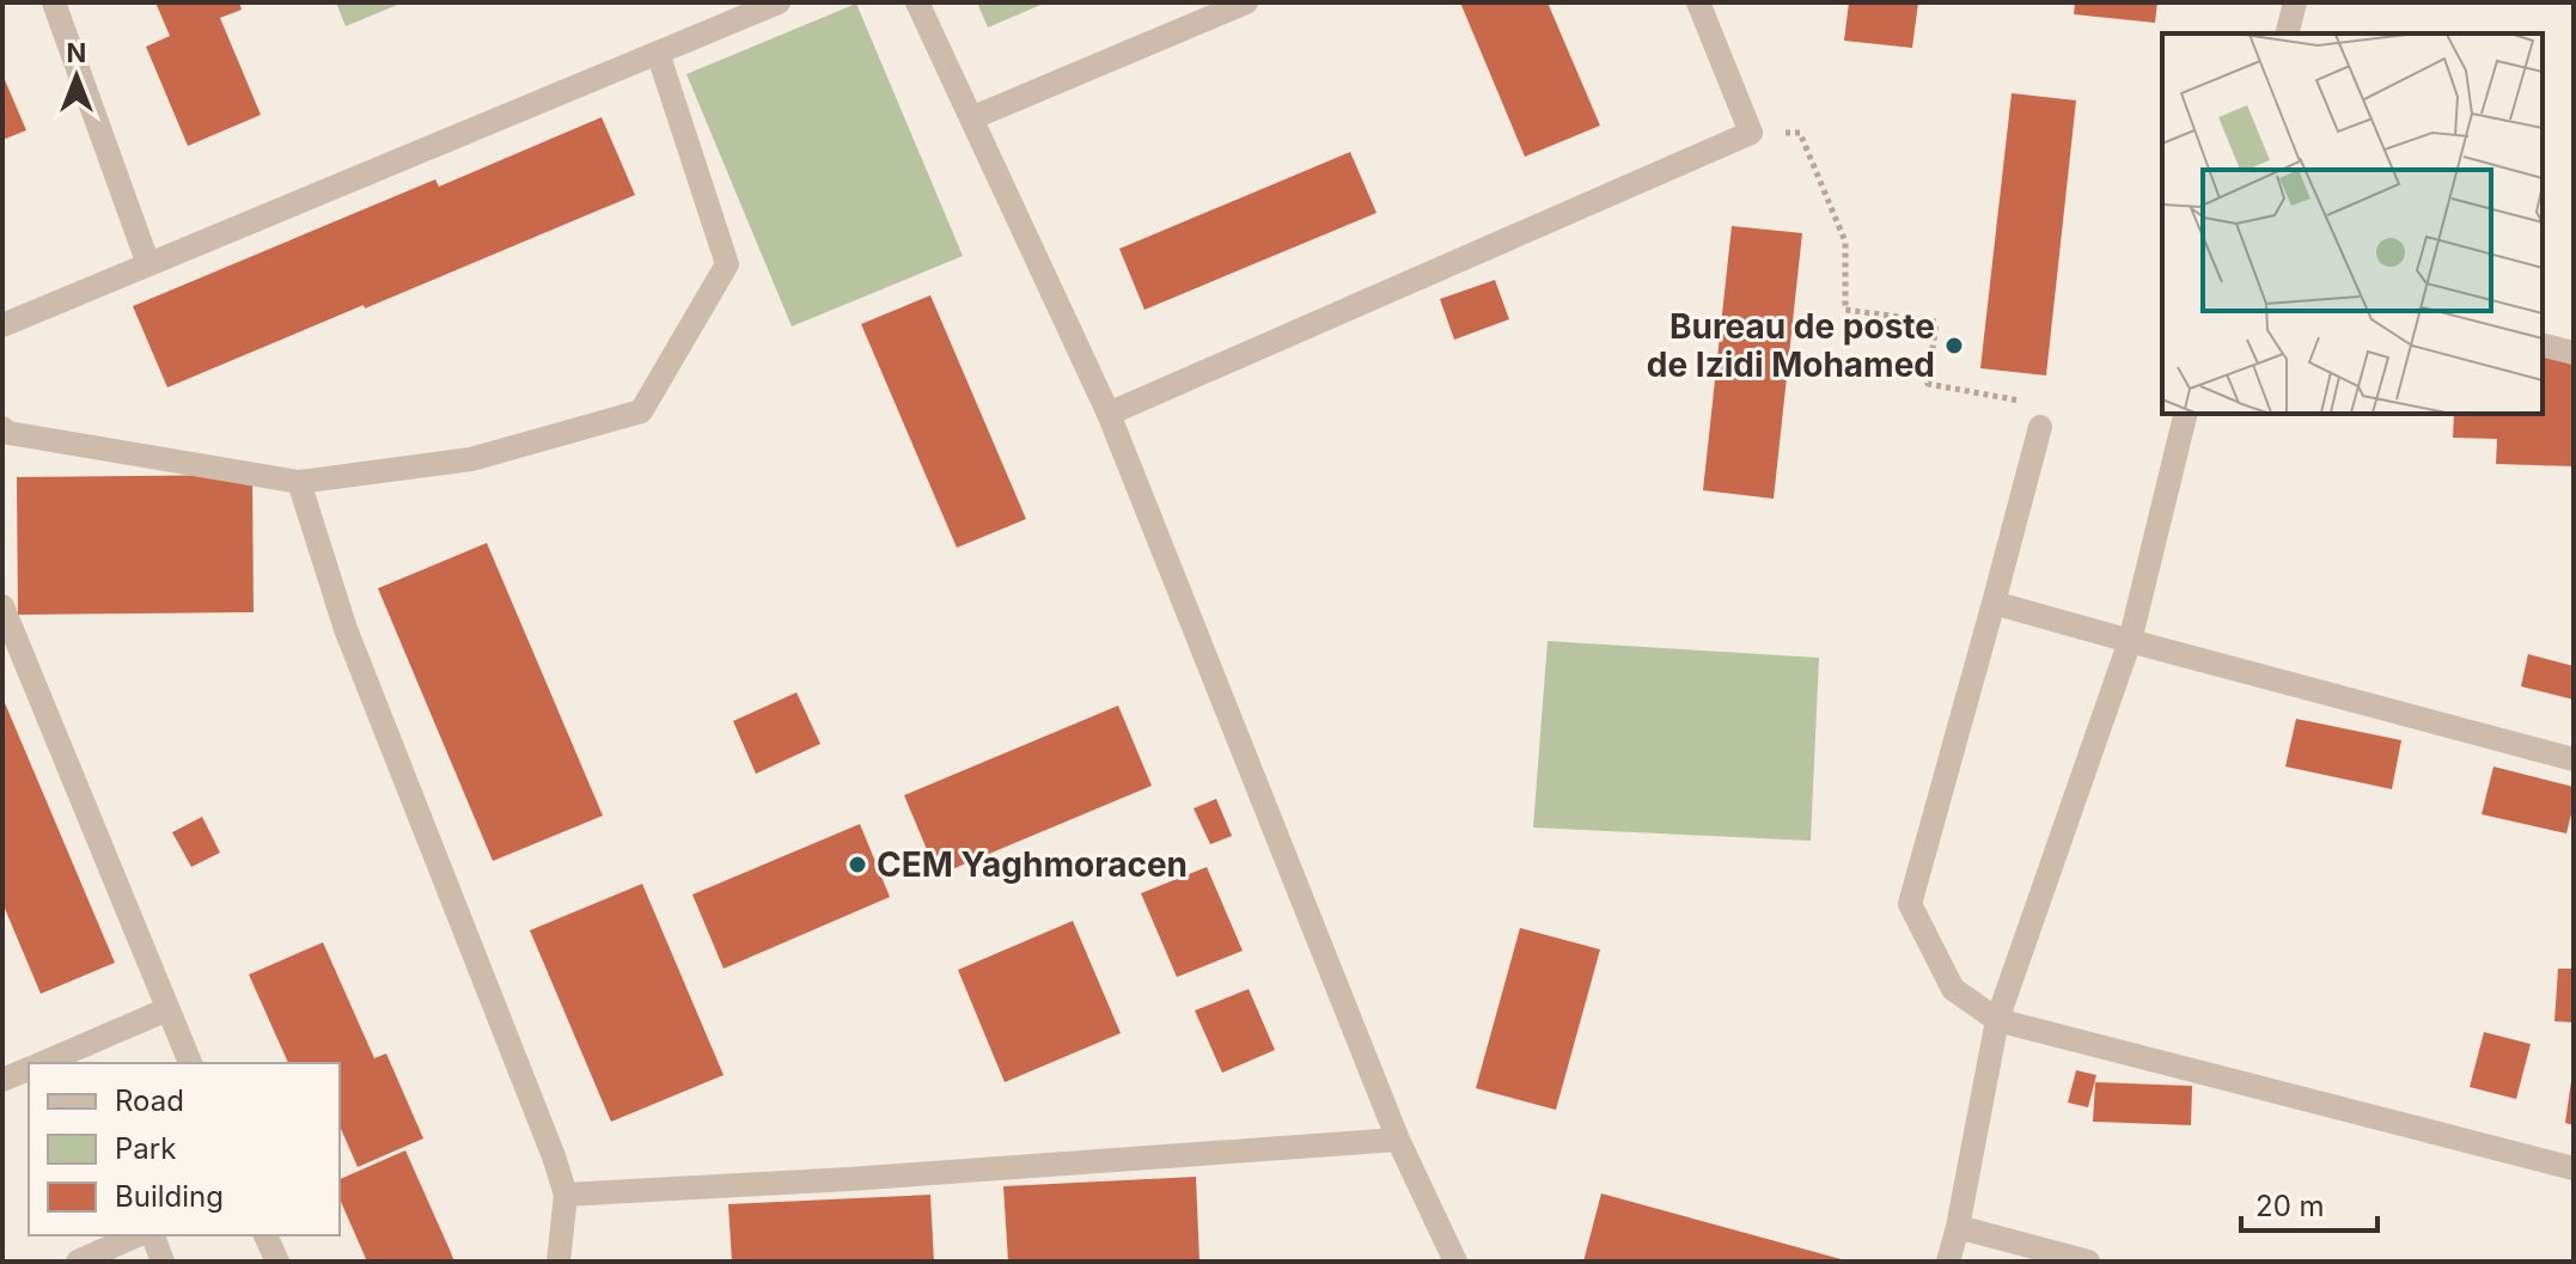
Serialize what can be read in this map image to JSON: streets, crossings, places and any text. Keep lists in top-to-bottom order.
{
  "places": ["Bureau de poste de Izidi Mohamed", "CEM Yaghmoracen"],
  "legend": ["Road", "Park", "Building"],
  "scale_bar": "20 m",
  "north": "top"
}
